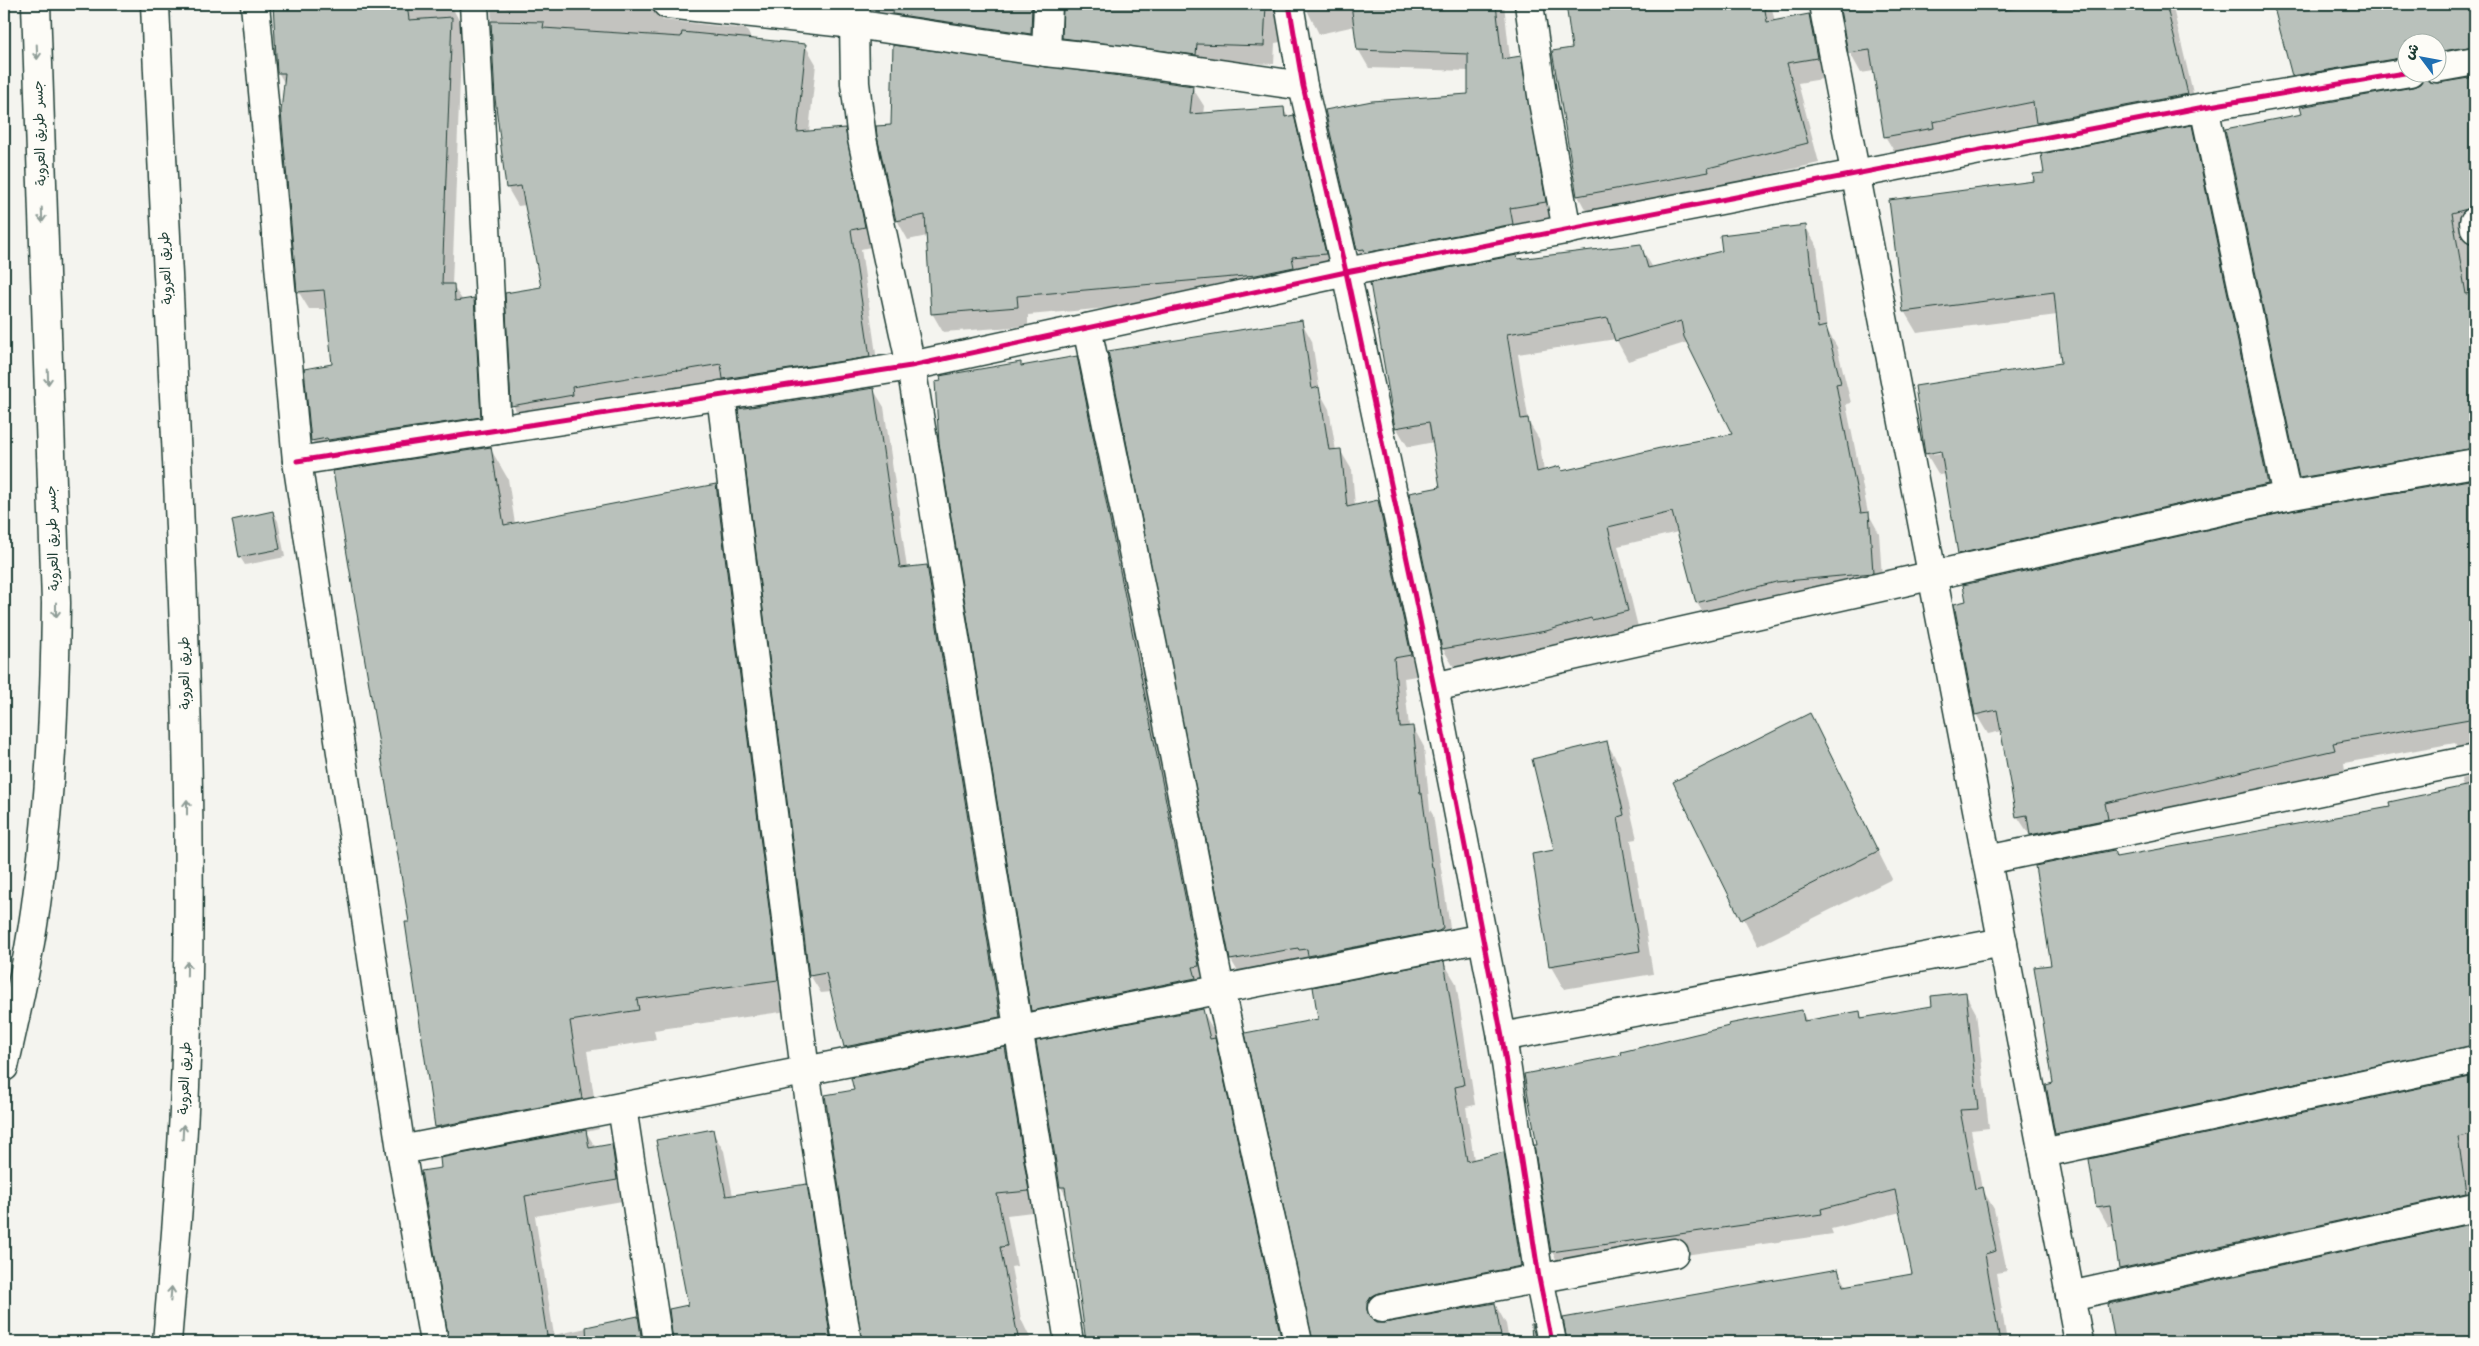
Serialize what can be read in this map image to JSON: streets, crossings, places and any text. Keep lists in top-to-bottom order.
{
  "streets": {
    "main road": ["جسر طريق العروبة", "طريق العروبة"]
  },
  "north": "top left"
}
